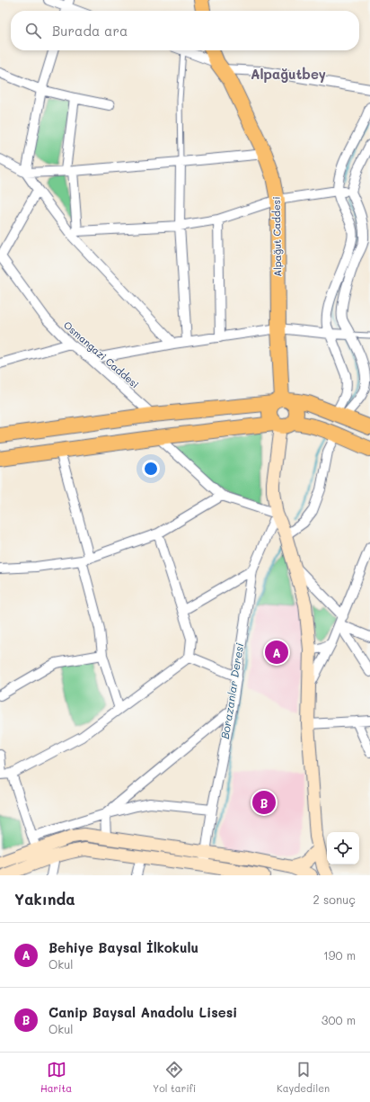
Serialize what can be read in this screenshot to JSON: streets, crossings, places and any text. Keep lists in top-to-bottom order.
{
  "streets": {
    "main road": ["Alpağut Caddesi"],
    "street": ["Osmangazi Caddesi"]
  },
  "districts": ["Alpağutbey"],
  "water": ["Borazanlar Deresi"],
  "page": {
    "search": "Burada ara",
    "pins": ["A", "B"],
    "heading": ["Yakında", "2 sonuç"],
    "list": [
      {
        "mark": "A",
        "name": "Behiye Baysal İlkokulu",
        "note": "Okul",
        "value": "190 m"
      },
      {
        "mark": "B",
        "name": "Canip Baysal Anadolu Lisesi",
        "note": "Okul",
        "value": "300 m"
      }
    ],
    "nav": ["Harita", "Yol tarifi", "Kaydedilen"]
  }
}
